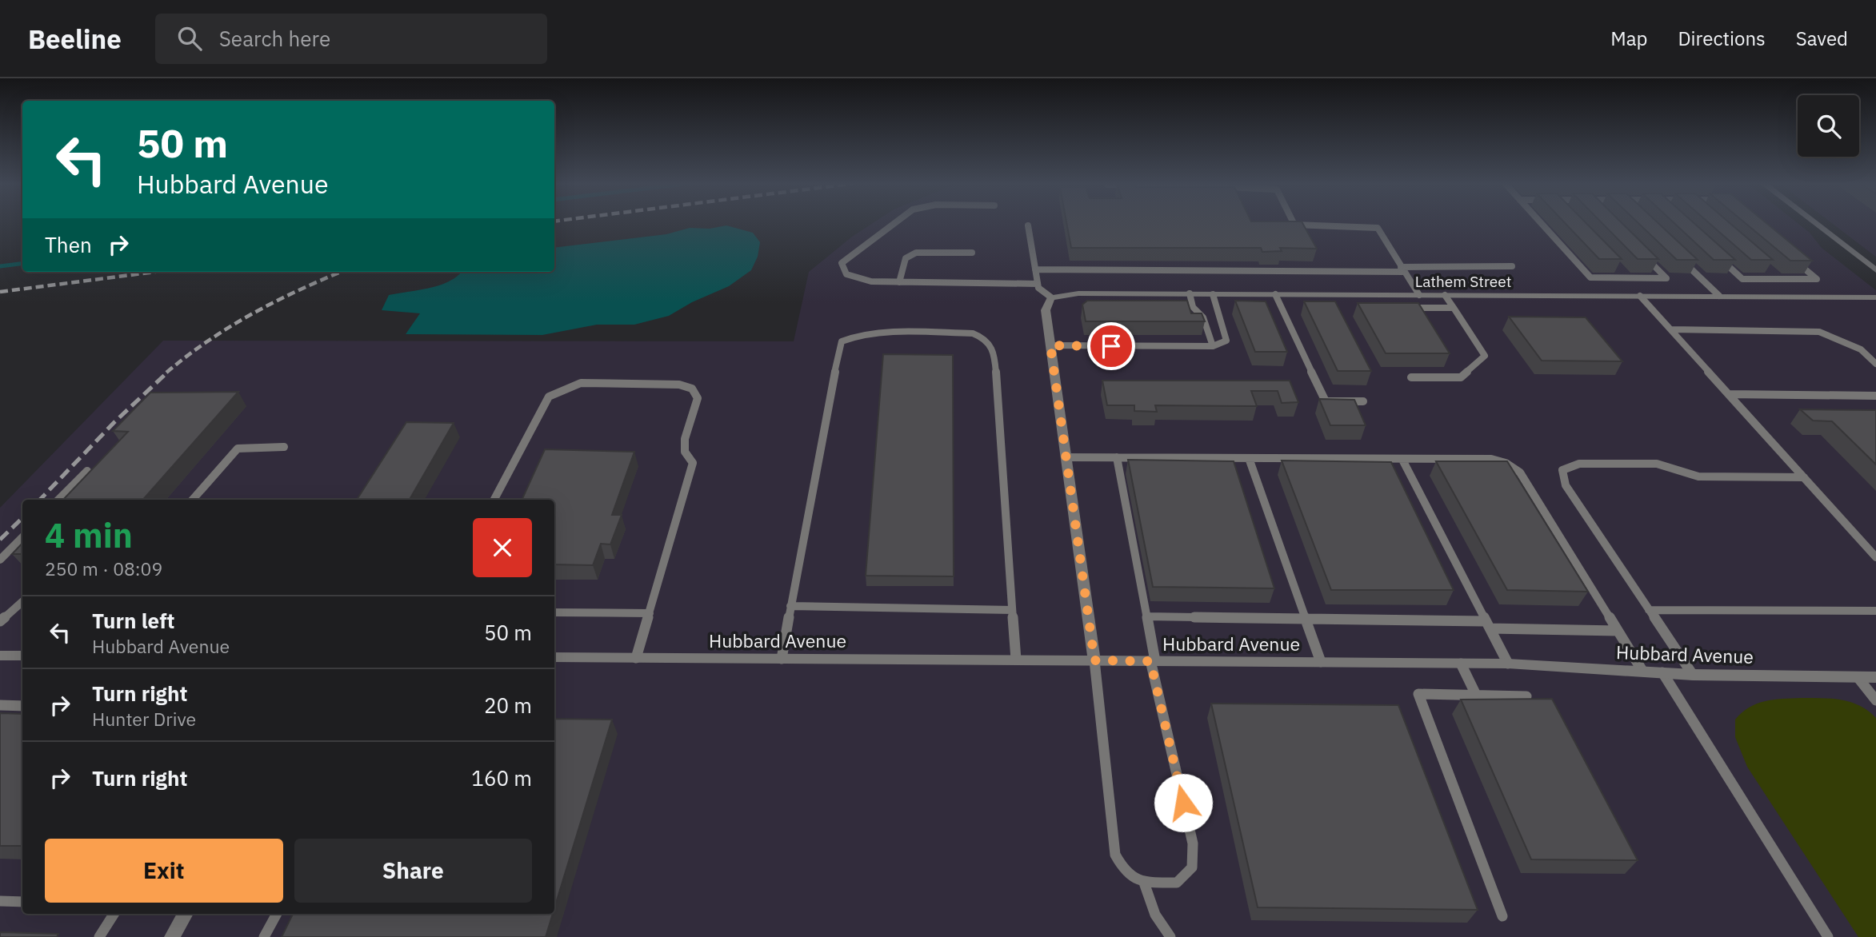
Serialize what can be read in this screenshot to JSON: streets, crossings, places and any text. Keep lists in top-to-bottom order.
{
  "streets": {
    "street": ["Lathem Street", "Hubbard Avenue"]
  },
  "page": {
    "header": "Beeline",
    "search": "Search here",
    "nav": ["Map", "Directions", "Saved"],
    "turn": ["50 m", "Hubbard Avenue"],
    "then": "Then",
    "heading": ["4 min", "250 m · 08:09"],
    "list": [
      {
        "name": "Turn left",
        "note": "Hubbard Avenue",
        "value": "50 m"
      },
      {
        "name": "Turn right",
        "note": "Hunter Drive",
        "value": "20 m"
      },
      {
        "name": "Turn right",
        "value": "160 m"
      }
    ],
    "buttons": ["Exit", "Share"]
  }
}
